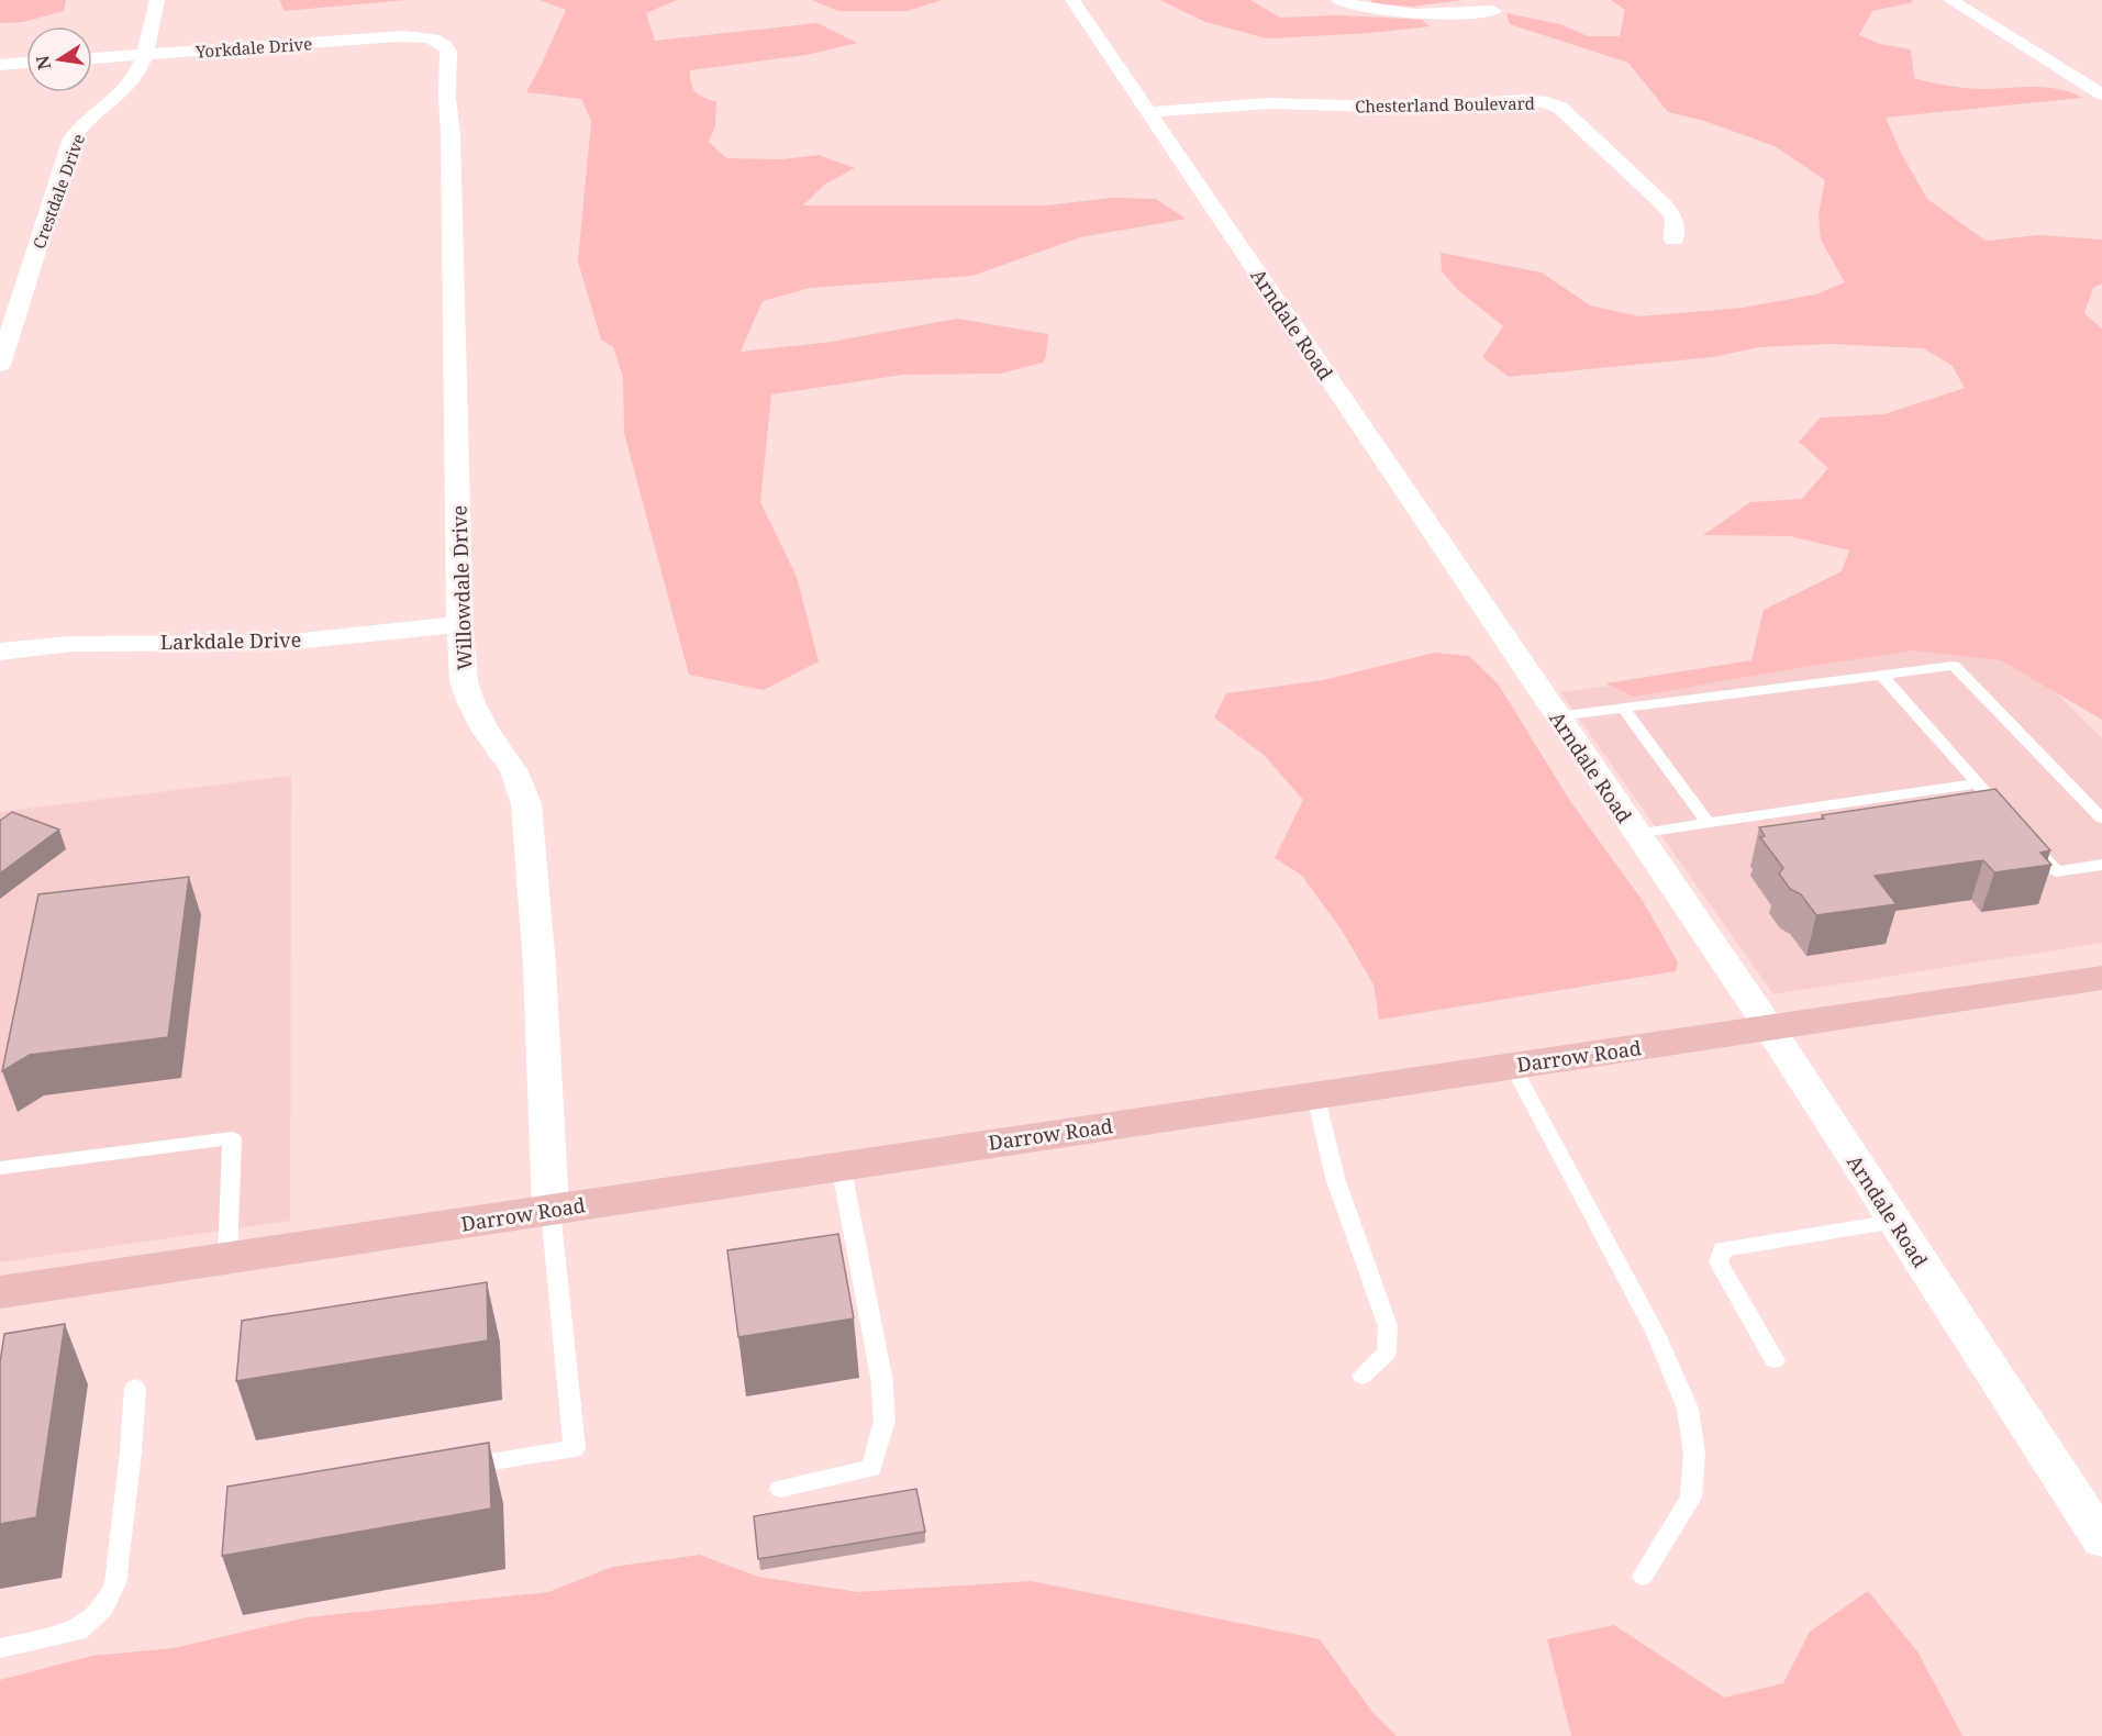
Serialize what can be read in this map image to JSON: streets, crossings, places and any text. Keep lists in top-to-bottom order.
{
  "streets": {
    "main road": ["Darrow Road"],
    "street": [
      "Yorkdale Drive",
      "Chesterland Boulevard",
      "Crestdale Drive",
      "Arndale Road",
      "Willowdale Drive",
      "Larkdale Drive"
    ]
  },
  "crossings": [
    ["Yorkdale Drive", "Crestdale Drive"],
    ["Yorkdale Drive", "Willowdale Drive"],
    ["Chesterland Boulevard", "Arndale Road"],
    ["Arndale Road", "Darrow Road"],
    ["Willowdale Drive", "Larkdale Drive"],
    ["Willowdale Drive", "Darrow Road"]
  ],
  "north": "left"
}
